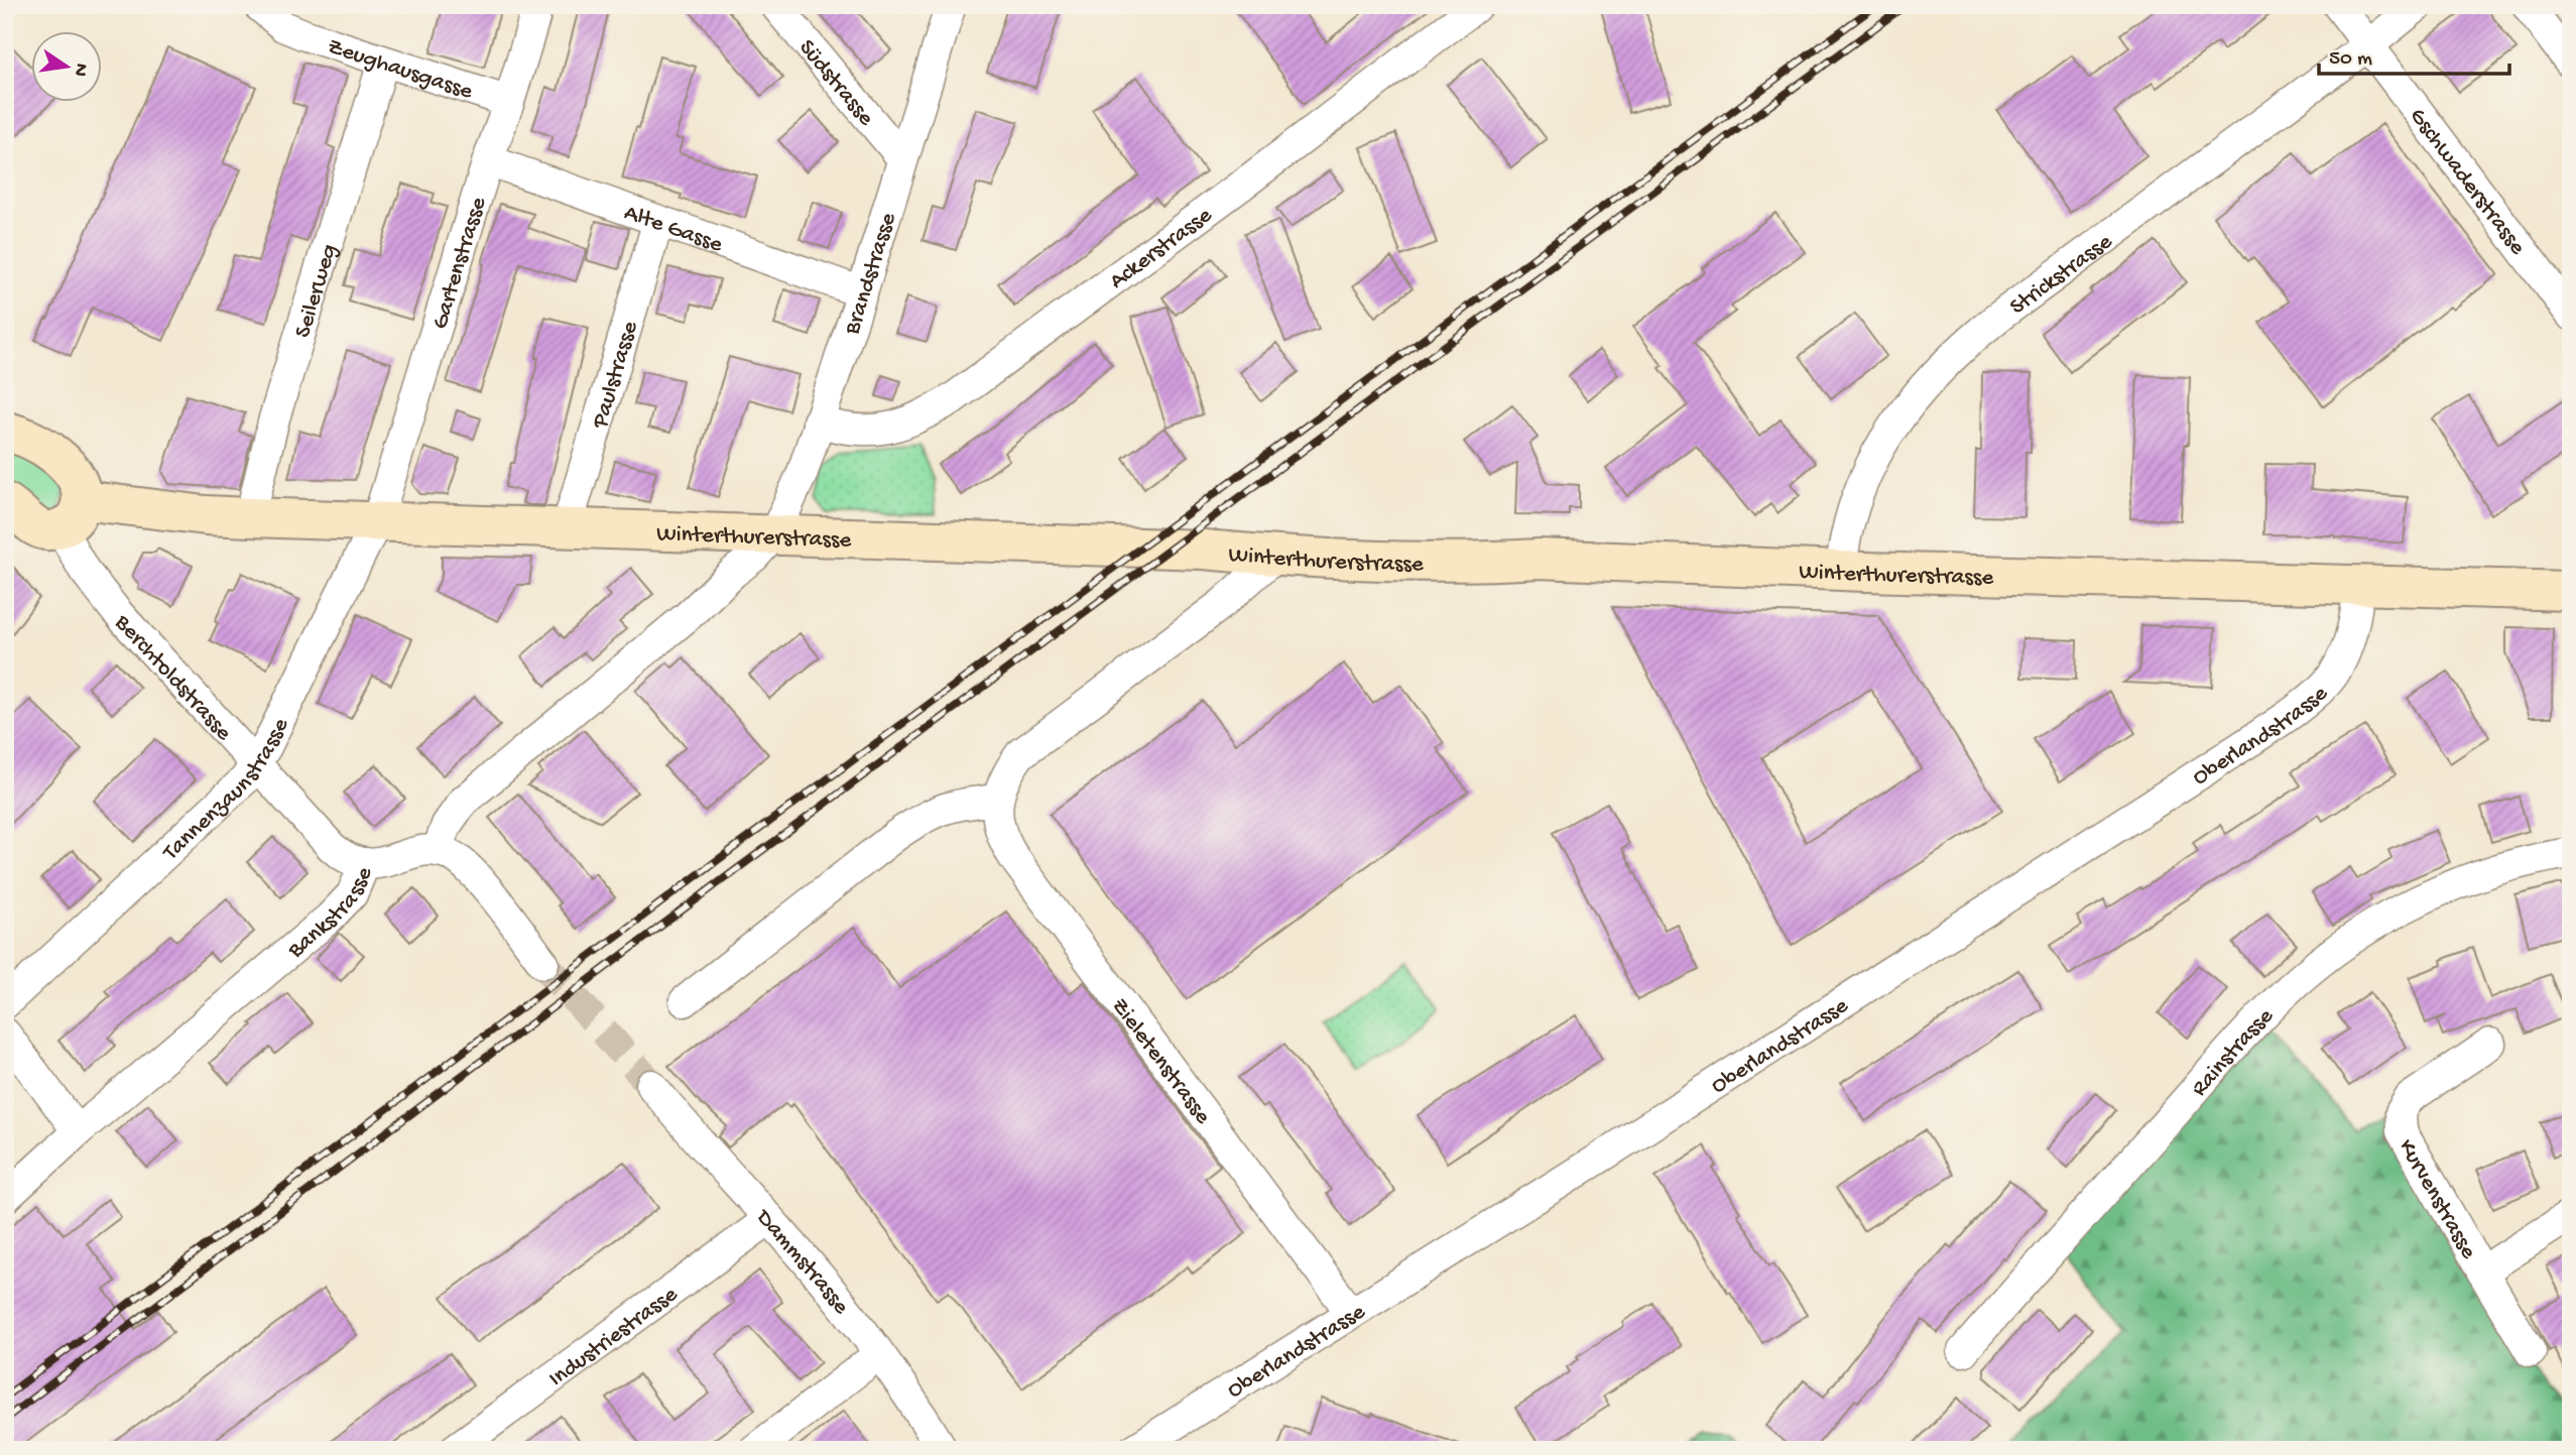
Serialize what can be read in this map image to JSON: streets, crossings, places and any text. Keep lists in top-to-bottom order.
{
  "streets": {
    "main road": ["Winterthurerstrasse"],
    "street": [
      "Zeughausgasse",
      "Südstrasse",
      "Gschwaderstrasse",
      "Alte Gasse",
      "Ackerstrasse",
      "Gartenstrasse",
      "Brandstrasse",
      "Strickstrasse",
      "Seilerweg",
      "Paulstrasse",
      "Berchtoldstrasse",
      "Oberlandstrasse",
      "Tannenzaunstrasse",
      "Bankstrasse",
      "Rainstrasse",
      "Zieletenstrasse",
      "Kurvenstrasse",
      "Dammstrasse",
      "Industriestrasse"
    ]
  },
  "crossings": [
    ["Zeughausgasse", "Gartenstrasse"],
    ["Zeughausgasse", "Seilerweg"],
    ["Südstrasse", "Brandstrasse"],
    ["Gschwaderstrasse", "Strickstrasse"],
    ["Alte Gasse", "Gartenstrasse"],
    ["Alte Gasse", "Brandstrasse"],
    ["Alte Gasse", "Paulstrasse"],
    ["Ackerstrasse", "Brandstrasse"],
    ["Gartenstrasse", "Winterthurerstrasse"],
    ["Gartenstrasse", "Tannenzaunstrasse"],
    ["Brandstrasse", "Winterthurerstrasse"],
    ["Strickstrasse", "Winterthurerstrasse"],
    ["Seilerweg", "Winterthurerstrasse"],
    ["Paulstrasse", "Winterthurerstrasse"],
    ["Winterthurerstrasse", "Berchtoldstrasse"],
    ["Winterthurerstrasse", "Oberlandstrasse"],
    ["Winterthurerstrasse", "Tannenzaunstrasse"],
    ["Winterthurerstrasse", "Zieletenstrasse"],
    ["Berchtoldstrasse", "Tannenzaunstrasse"],
    ["Berchtoldstrasse", "Bankstrasse"],
    ["Oberlandstrasse", "Zieletenstrasse"],
    ["Dammstrasse", "Industriestrasse"]
  ],
  "scale_bar": "50 m",
  "north": "right"
}
